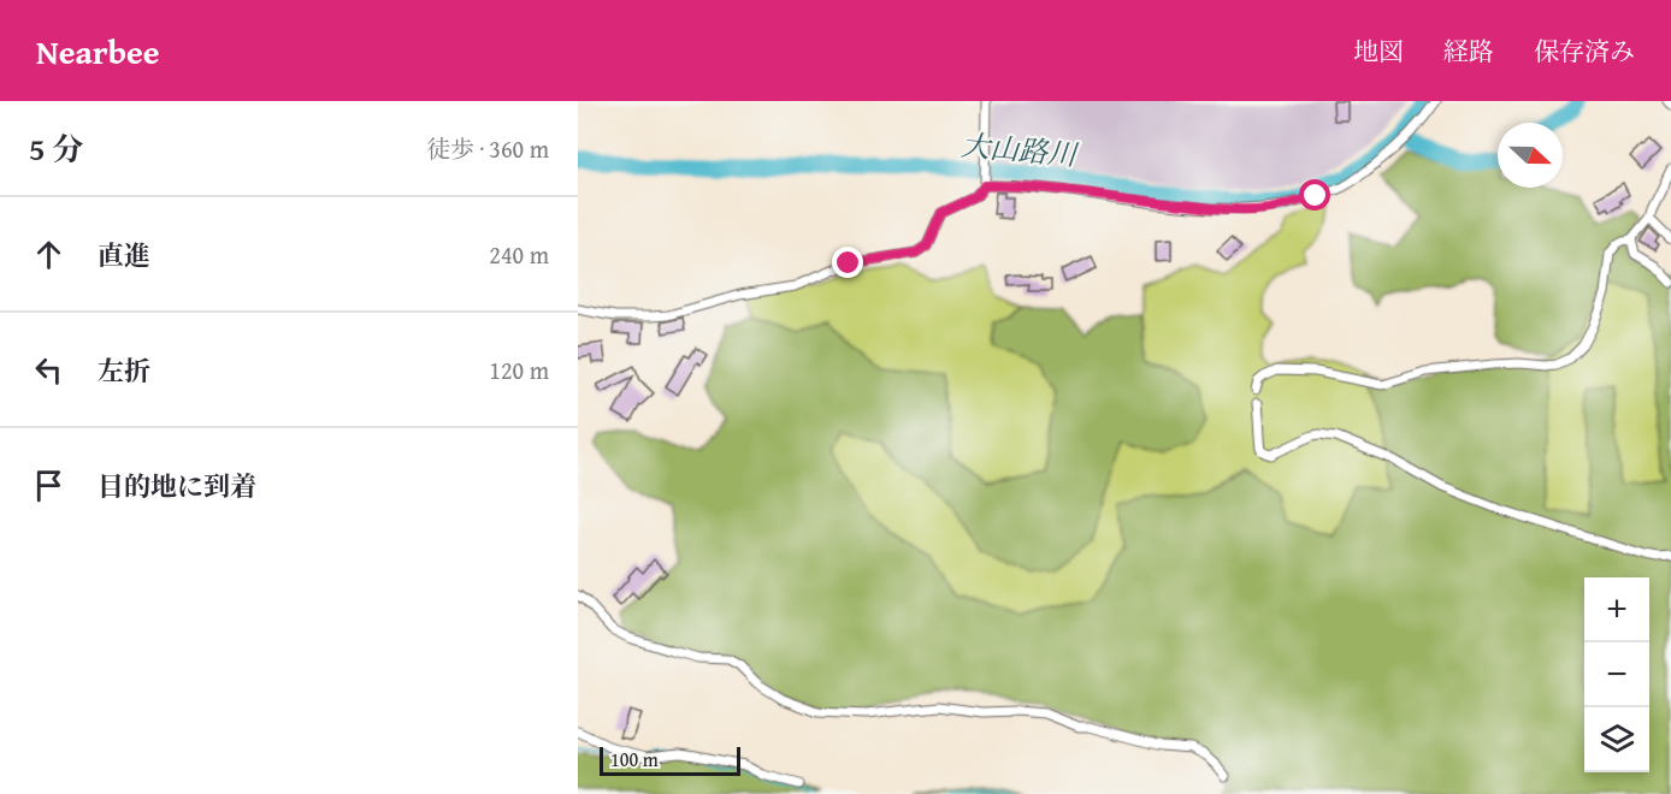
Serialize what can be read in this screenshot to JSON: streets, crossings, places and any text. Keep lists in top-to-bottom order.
{
  "water": ["大山路川"],
  "scale_bar": "100 m",
  "north": "right",
  "page": {
    "header": "Nearbee",
    "nav": ["地図", "経路", "保存済み"],
    "heading": ["5 分", "徒歩 · 360 m"],
    "list": [
      ["直進", "240 m"],
      ["左折", "120 m"],
      "目的地に到着"
    ],
    "map_buttons": ["+", "−"],
    "scale": "100 m"
  }
}
